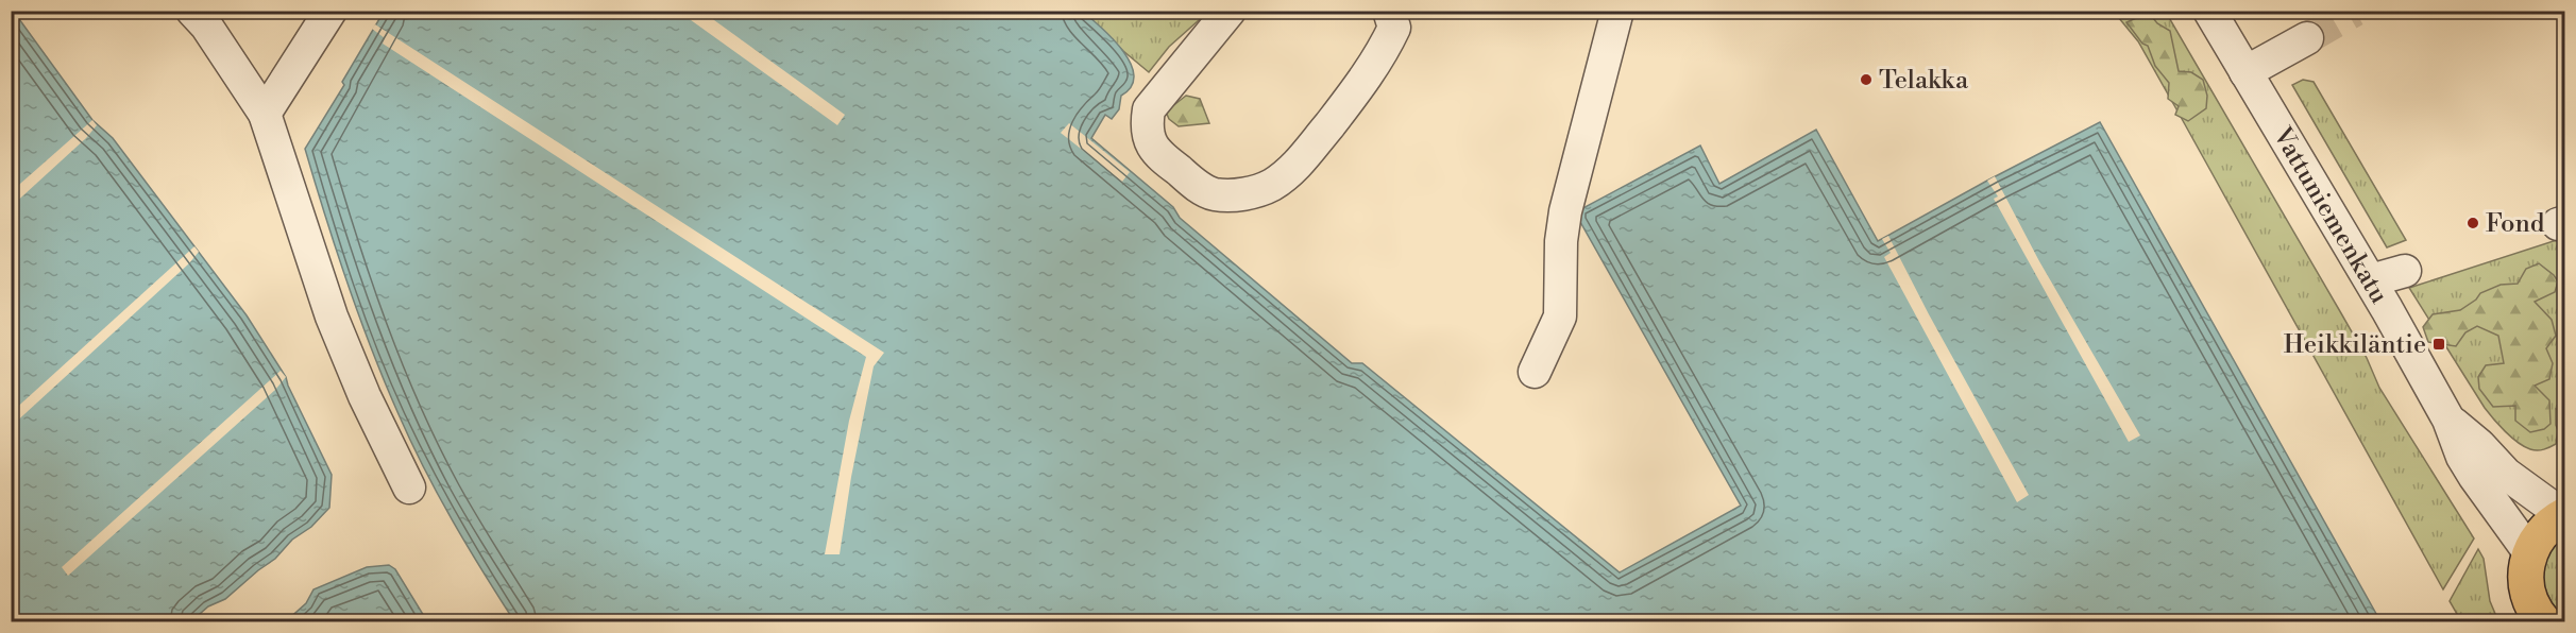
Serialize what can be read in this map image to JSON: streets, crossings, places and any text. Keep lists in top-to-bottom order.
{
  "streets": {
    "street": ["Vattuniemenkatu"]
  },
  "places": {
    "other": ["Telakka", "Fond"],
    "transit": ["Heikkiläntie"]
  }
}
